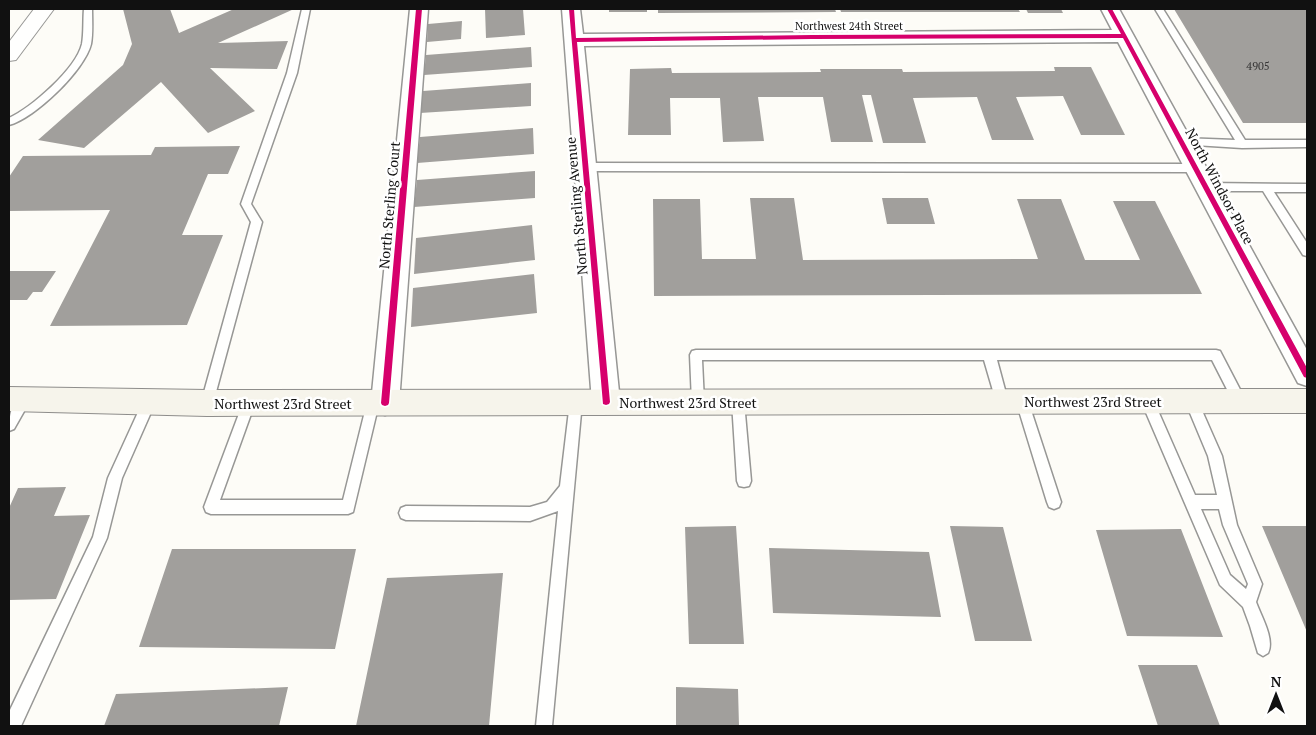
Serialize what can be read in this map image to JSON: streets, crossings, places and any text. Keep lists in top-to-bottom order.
{
  "streets": {
    "main road": ["Northwest 23rd Street"],
    "street": [
      "Northwest 24th Street",
      "North Windsor Place",
      "North Sterling Court",
      "North Sterling Avenue"
    ]
  },
  "crossings": [
    ["Northwest 24th Street", "North Windsor Place"],
    ["Northwest 24th Street", "North Sterling Avenue"],
    ["North Sterling Court", "Northwest 23rd Street"],
    ["North Sterling Avenue", "Northwest 23rd Street"]
  ],
  "house_numbers": ["4905"],
  "north": "top"
}
